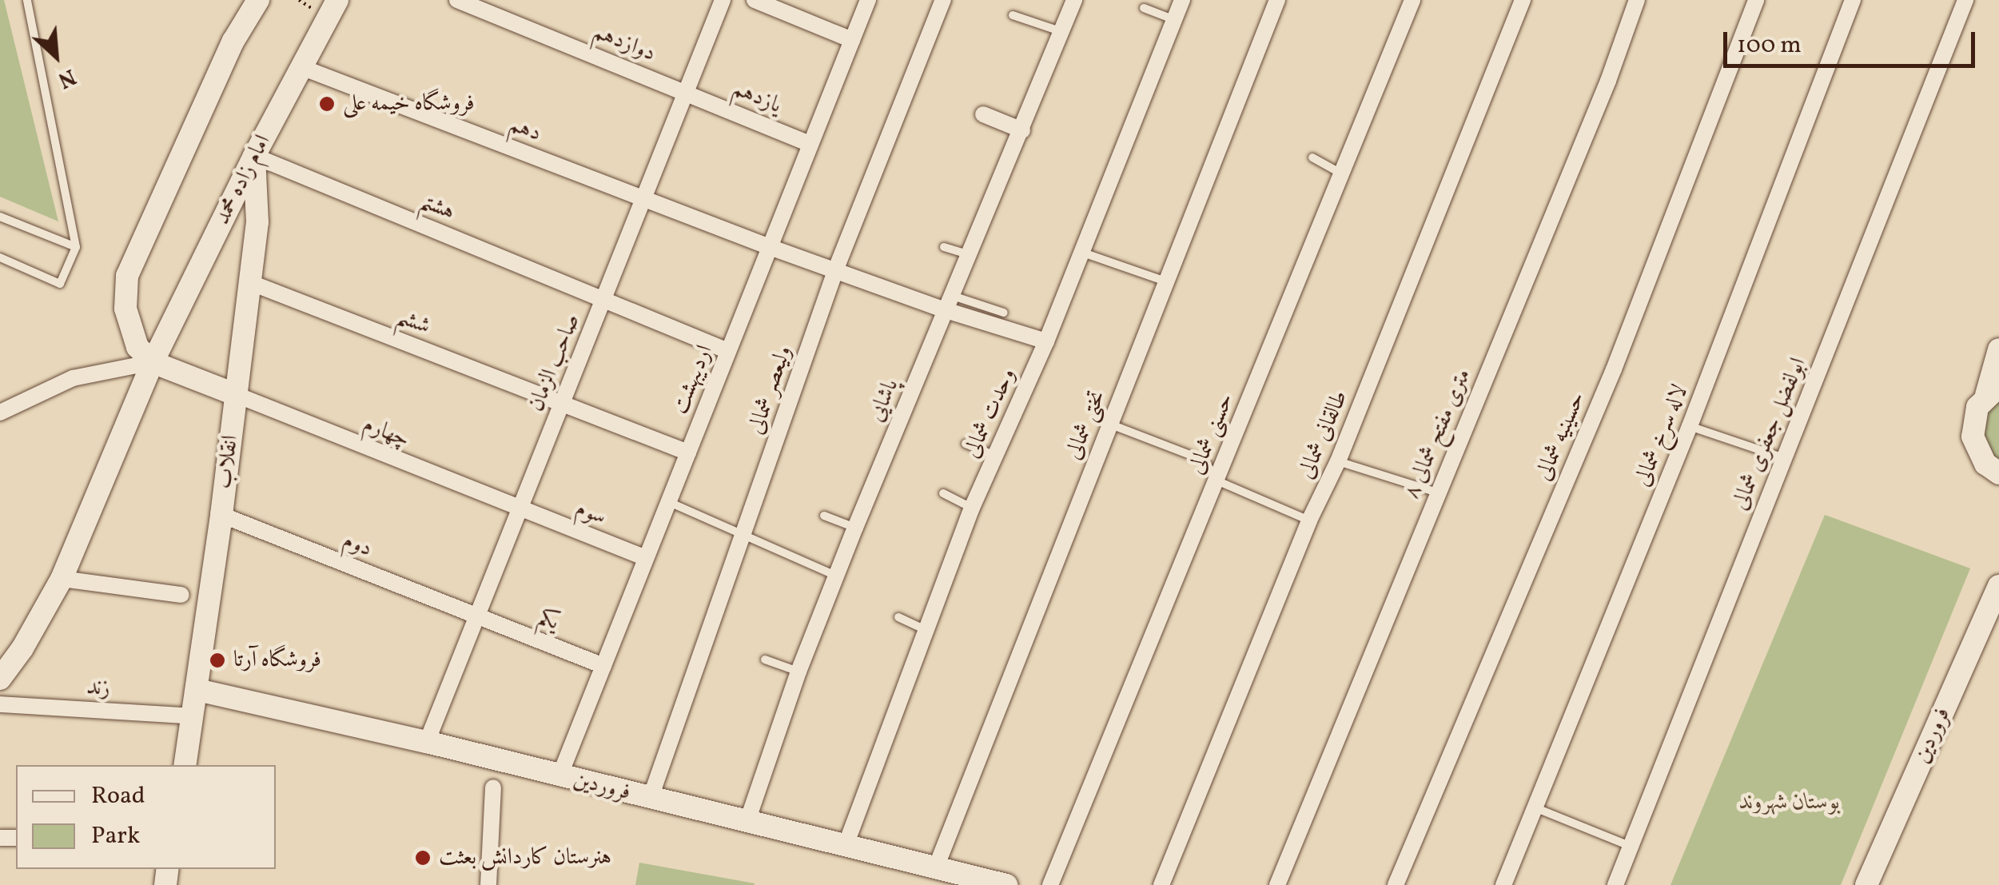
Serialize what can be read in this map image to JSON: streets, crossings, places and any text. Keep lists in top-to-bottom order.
{
  "streets": {
    "street": [
      "دوازدهم",
      "یازدهم",
      "دهم",
      "امام زاده محمد",
      "هشتم",
      "ششم",
      "صاحب الزمان",
      "اردیبهشت",
      "ولیعصر شمالی",
      "پاشایی",
      "وحدت شمالی",
      "تختی شمالی",
      "چهارم",
      "حسنی شمالی",
      "۸ متری مفتح شمالی",
      "ابولفضل جعفری شمالی",
      "طالقانی شمالی",
      "لاله سرخ شمالی",
      "حسینیه شمالی",
      "انقلاب",
      "سوم",
      "دوم",
      "یکم",
      "زند",
      "فروردین"
    ]
  },
  "crossings": [
    ["دوازدهم", "یازدهم"],
    ["دوازدهم", "صاحب الزمان"],
    ["یازدهم", "صاحب الزمان"],
    ["یازدهم", "اردیبهشت"],
    ["دهم", "امام زاده محمد"],
    ["دهم", "صاحب الزمان"],
    ["دهم", "اردیبهشت"],
    ["دهم", "ولیعصر شمالی"],
    ["دهم", "پاشایی"],
    ["دهم", "وحدت شمالی"],
    ["امام زاده محمد", "هشتم"],
    ["امام زاده محمد", "انقلاب"],
    ["هشتم", "صاحب الزمان"],
    ["هشتم", "اردیبهشت"],
    ["هشتم", "انقلاب"],
    ["ششم", "صاحب الزمان"],
    ["ششم", "اردیبهشت"],
    ["ششم", "انقلاب"],
    ["صاحب الزمان", "چهارم"],
    ["صاحب الزمان", "سوم"],
    ["صاحب الزمان", "دوم"],
    ["صاحب الزمان", "یکم"],
    ["صاحب الزمان", "فروردین"],
    ["اردیبهشت", "سوم"],
    ["اردیبهشت", "یکم"],
    ["اردیبهشت", "فروردین"],
    ["ولیعصر شمالی", "فروردین"],
    ["پاشایی", "فروردین"],
    ["وحدت شمالی", "فروردین"],
    ["تختی شمالی", "فروردین"],
    ["چهارم", "انقلاب"],
    ["چهارم", "سوم"],
    ["انقلاب", "دوم"],
    ["انقلاب", "زند"],
    ["انقلاب", "فروردین"],
    ["دوم", "یکم"]
  ],
  "parks": ["بوستان شهروند"],
  "places": ["فروشگاه خیمه علی", "فروشگاه آرتا", "هنرستان کاردانش بعثت"],
  "legend": ["Road", "Park"],
  "scale_bar": "100 m",
  "north": "bottom right"
}
